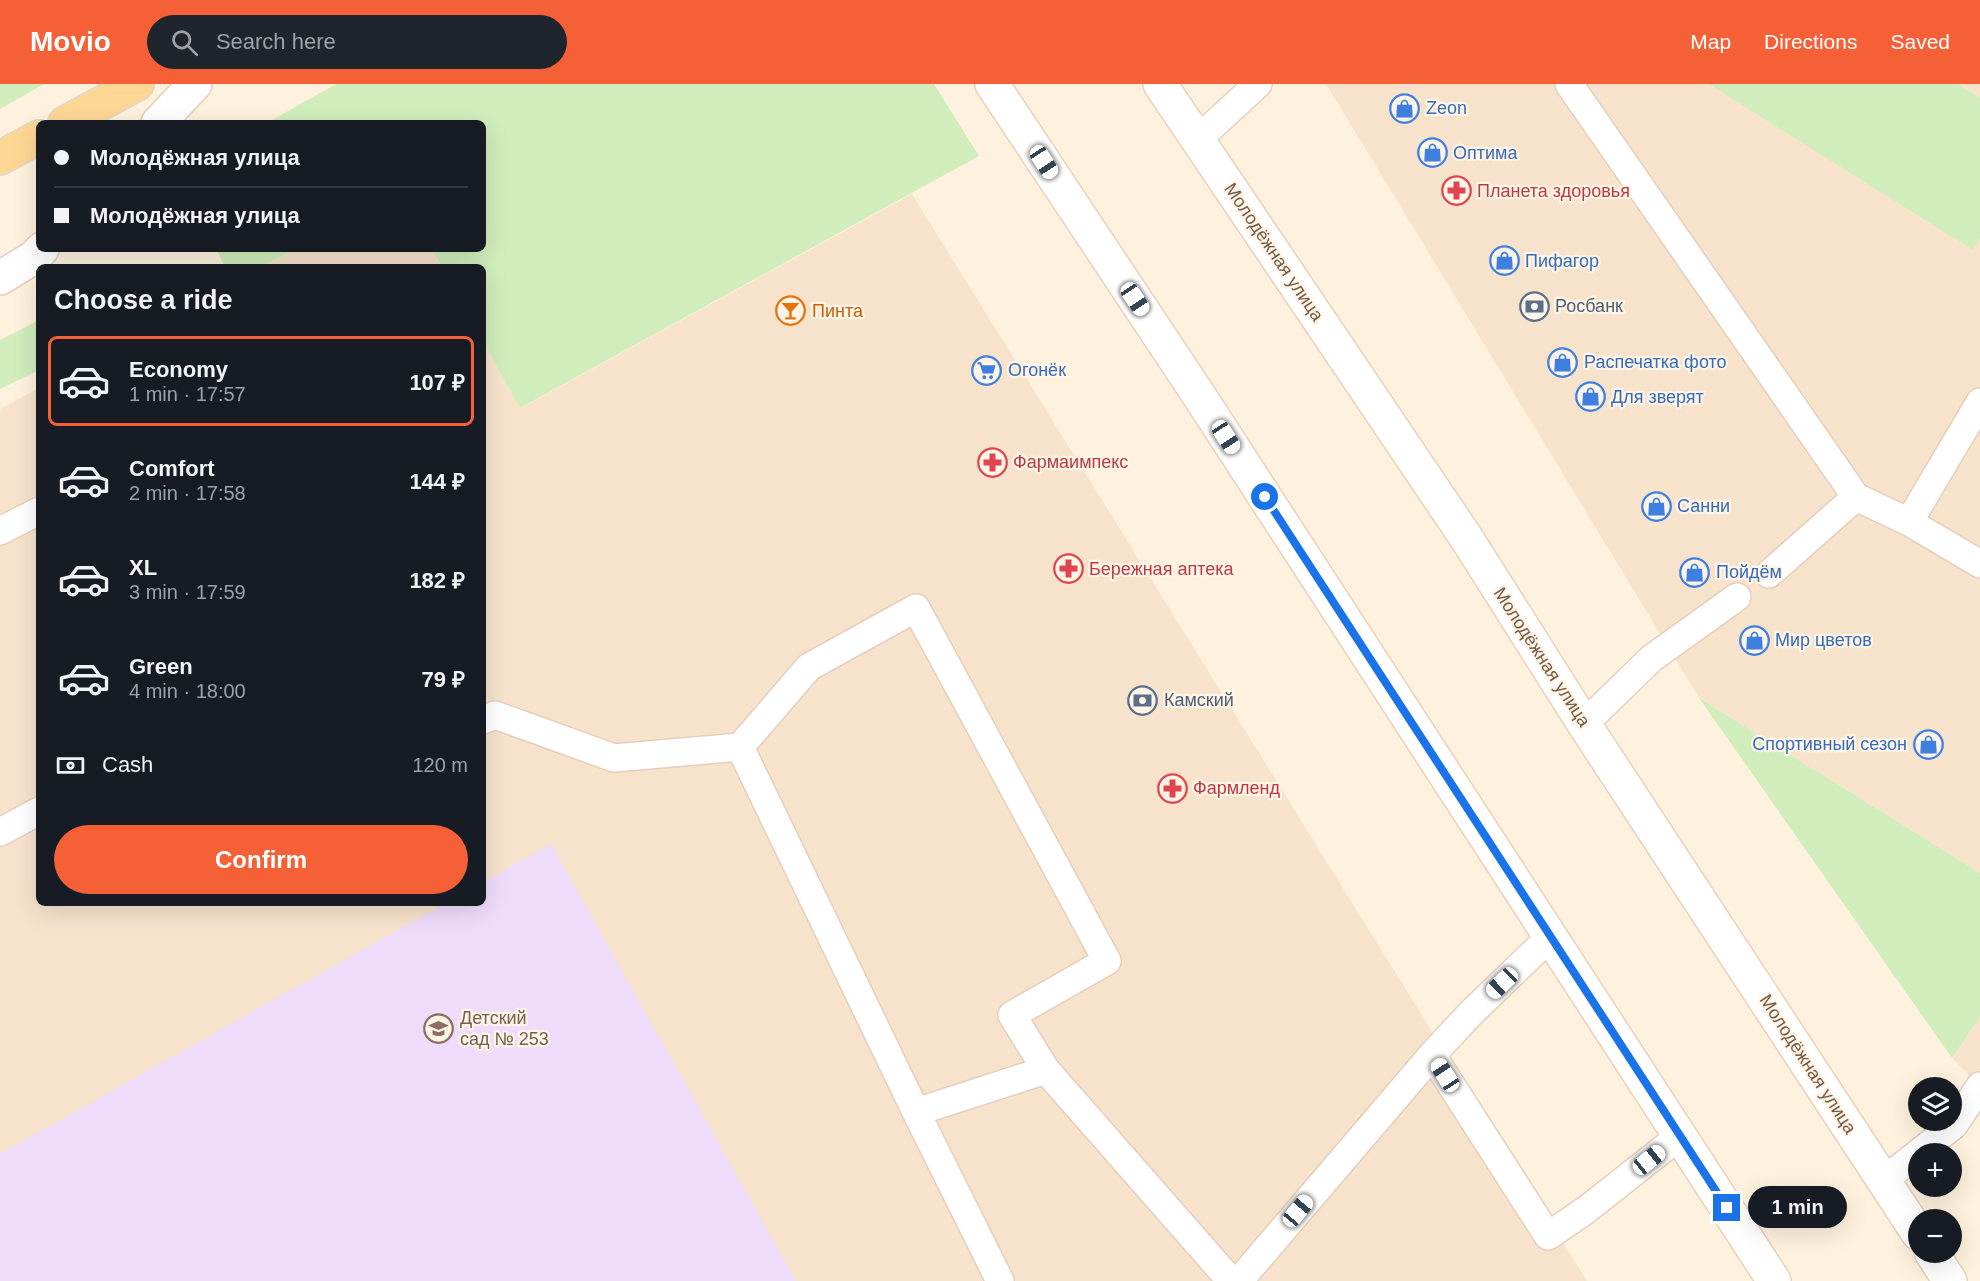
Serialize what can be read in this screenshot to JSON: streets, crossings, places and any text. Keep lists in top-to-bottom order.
{
  "streets": {
    "main road": ["Молодёжная улица"]
  },
  "places": {
    "shop": [
      "Zeon",
      "Оптима",
      "Пифагор",
      "Распечатка фото",
      "Для зверят",
      "Санни",
      "Пойдём",
      "Мир цветов",
      "Спортивный сезон"
    ],
    "pharmacy": [
      "Планета здоровья",
      "Фармаимпекс",
      "Бережная аптека",
      "Фармленд"
    ],
    "bank": ["Росбанк", "Камский"],
    "bar": ["Пинта"],
    "supermarket": ["Огонёк"],
    "school or university": ["Детский сад № 253"]
  },
  "page": {
    "header": "Movio",
    "search": "Search here",
    "nav": ["Map", "Directions", "Saved"],
    "banner": ["Молодёжная улица", "Молодёжная улица"],
    "heading": "Choose a ride",
    "list": [
      {
        "name": "Economy",
        "note": "1 min · 17:57",
        "value": "107 ₽"
      },
      {
        "name": "Comfort",
        "note": "2 min · 17:58",
        "value": "144 ₽"
      },
      {
        "name": "XL",
        "note": "3 min · 17:59",
        "value": "182 ₽"
      },
      {
        "name": "Green",
        "note": "4 min · 18:00",
        "value": "79 ₽"
      }
    ],
    "pay": ["Cash", "120 m"],
    "buttons": "Confirm",
    "map_buttons": ["+", "−"],
    "bubble": "1 min"
  }
}
